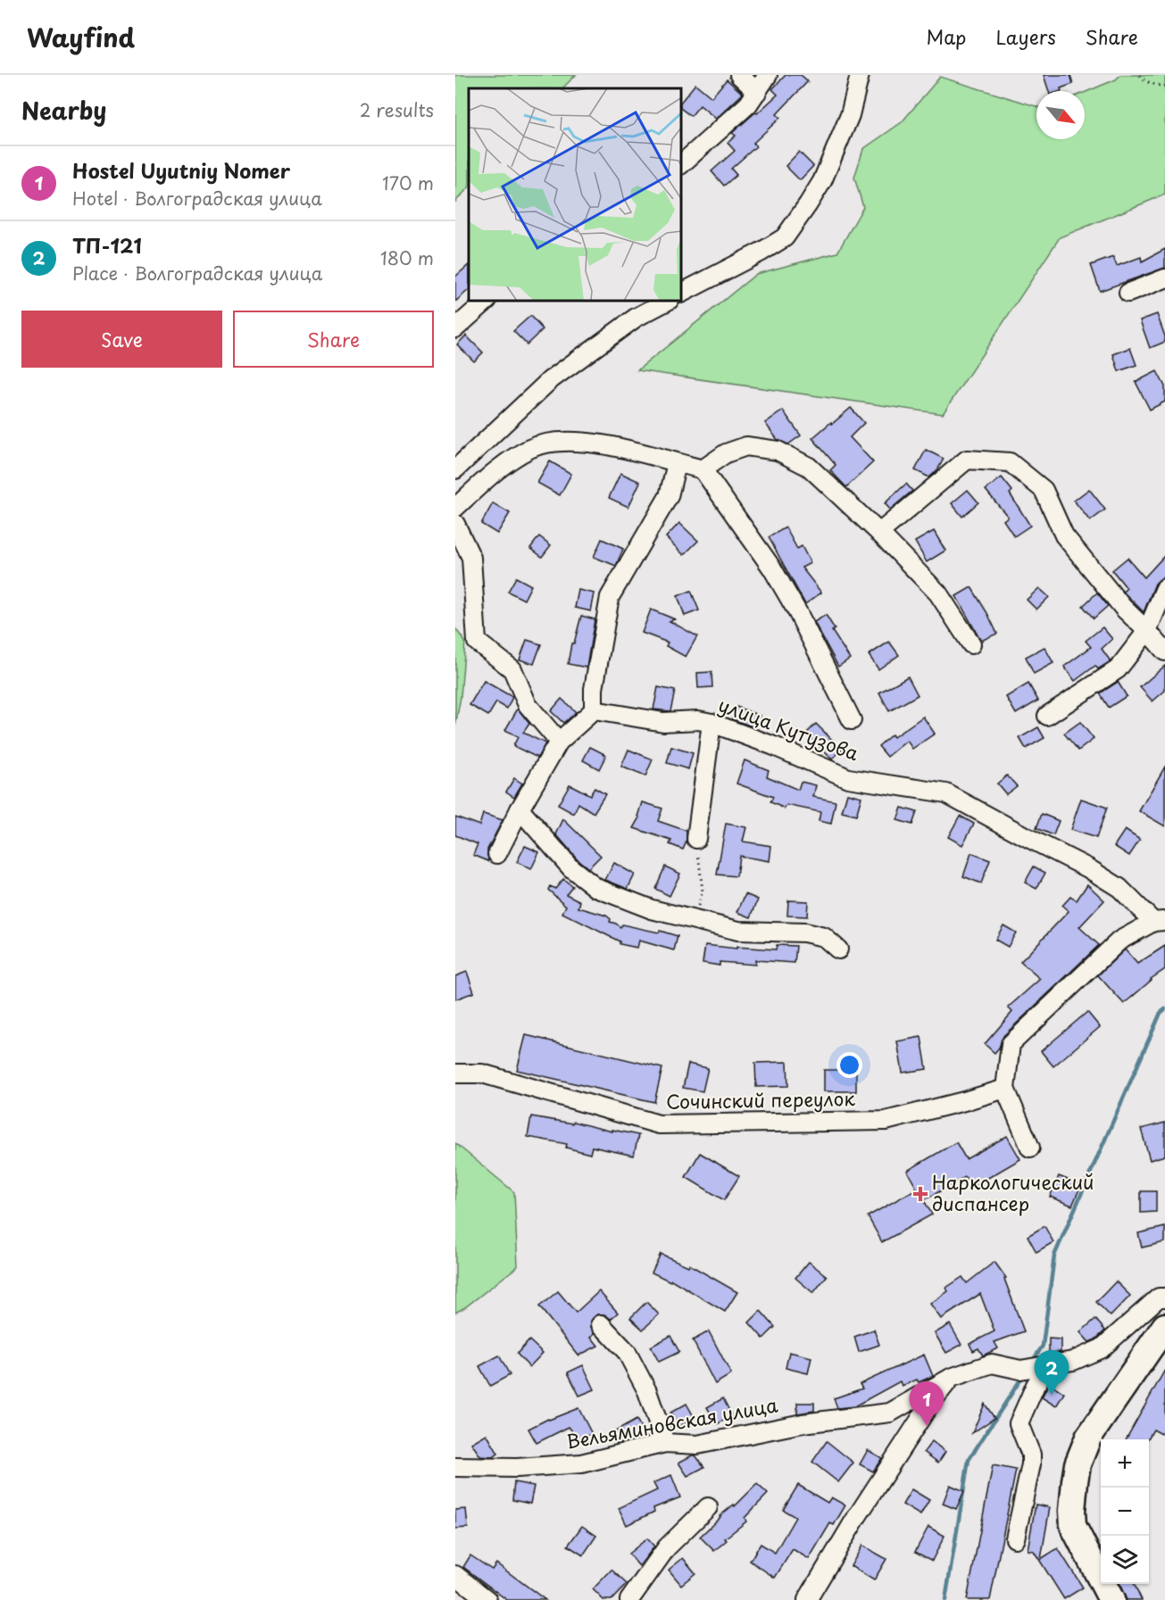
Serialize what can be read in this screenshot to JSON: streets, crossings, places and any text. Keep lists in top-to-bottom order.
{
  "streets": {
    "street": ["улица Кутузова", "Сочинский переулок", "Вельяминовская улица"]
  },
  "places": {
    "health": ["Наркологический диспансер"]
  },
  "north": "bottom right",
  "page": {
    "header": "Wayfind",
    "nav": ["Map", "Layers", "Share"],
    "heading": ["Nearby", "2 results"],
    "list": [
      {
        "mark": "1",
        "name": "Hostel Uyutniy Nomer",
        "note": "Hotel · Волгоградская улица",
        "value": "170 m"
      },
      {
        "mark": "2",
        "name": "ТП-121",
        "note": "Place · Волгоградская улица",
        "value": "180 m"
      }
    ],
    "buttons": ["Save", "Share"],
    "pins": ["2", "1"],
    "map_buttons": ["+", "−"]
  }
}
